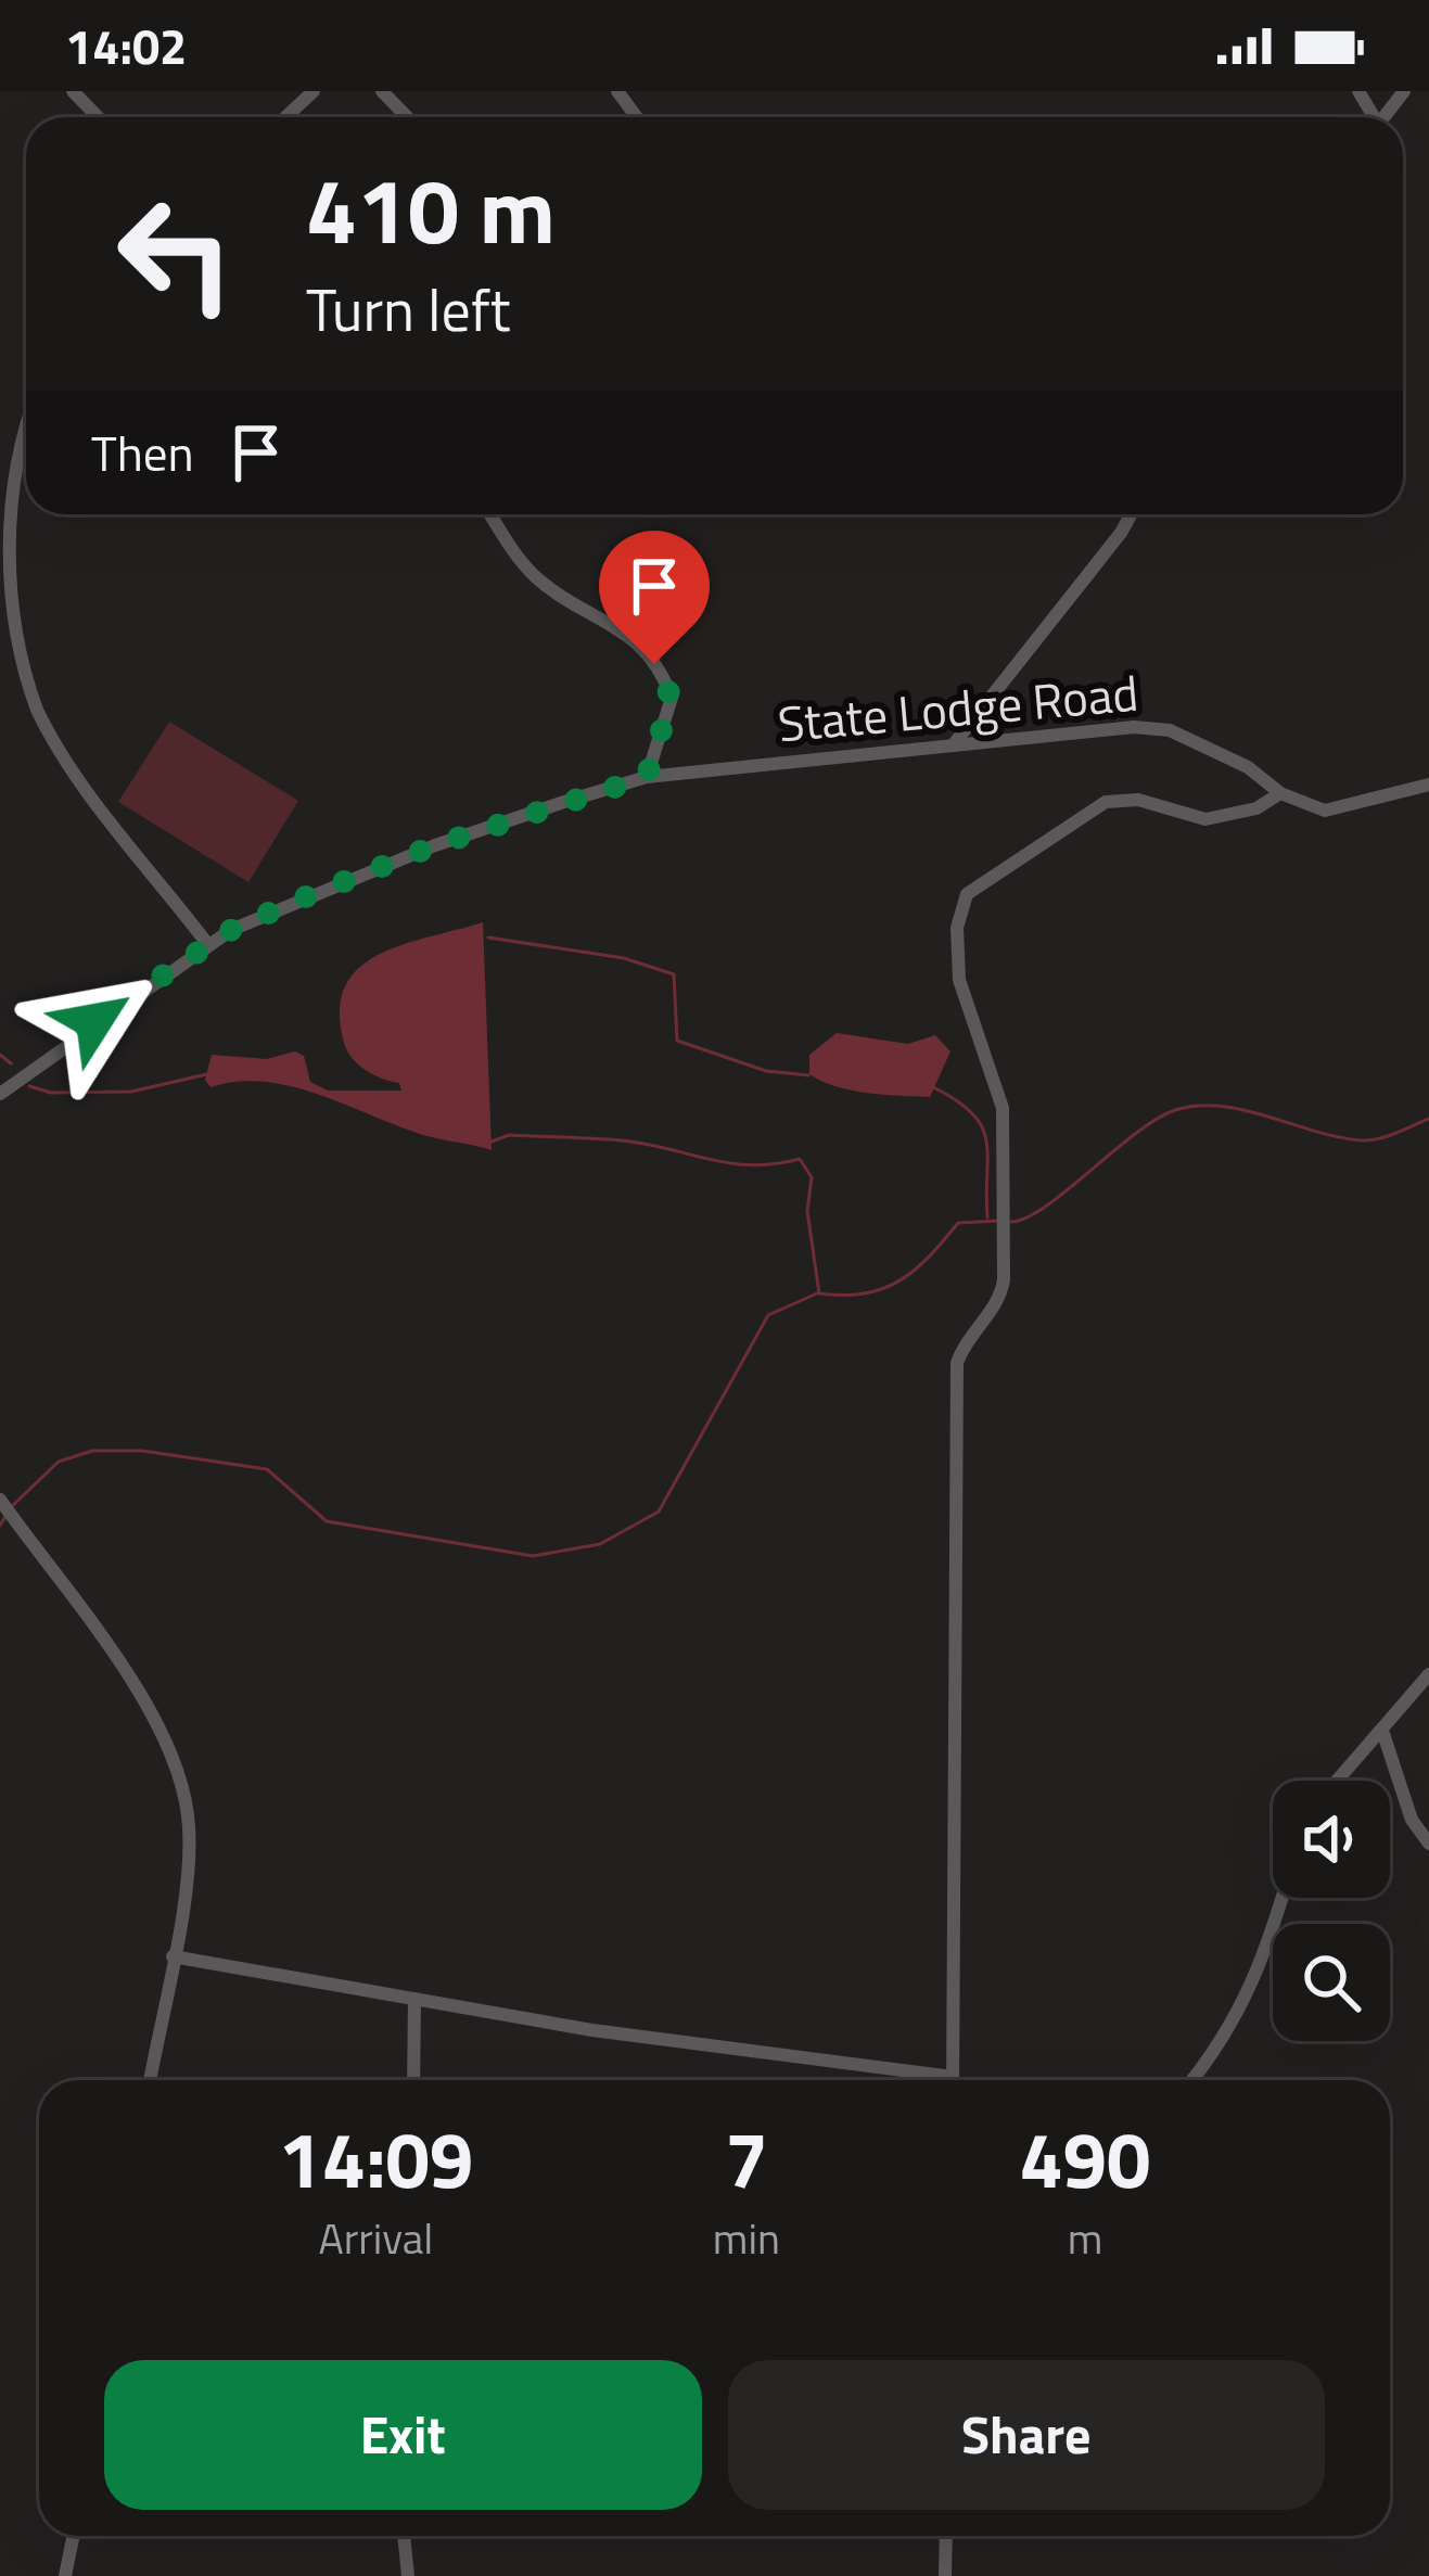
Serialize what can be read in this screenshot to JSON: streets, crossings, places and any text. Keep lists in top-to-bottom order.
{
  "streets": {
    "street": ["State Lodge Road"]
  },
  "page": {
    "status": "14:02",
    "turn": ["410 m", "Turn left"],
    "then": "Then",
    "eta": [
      "14:09",
      "Arrival",
      "7",
      "min",
      "490",
      "m"
    ],
    "buttons": ["Exit", "Share"]
  }
}
